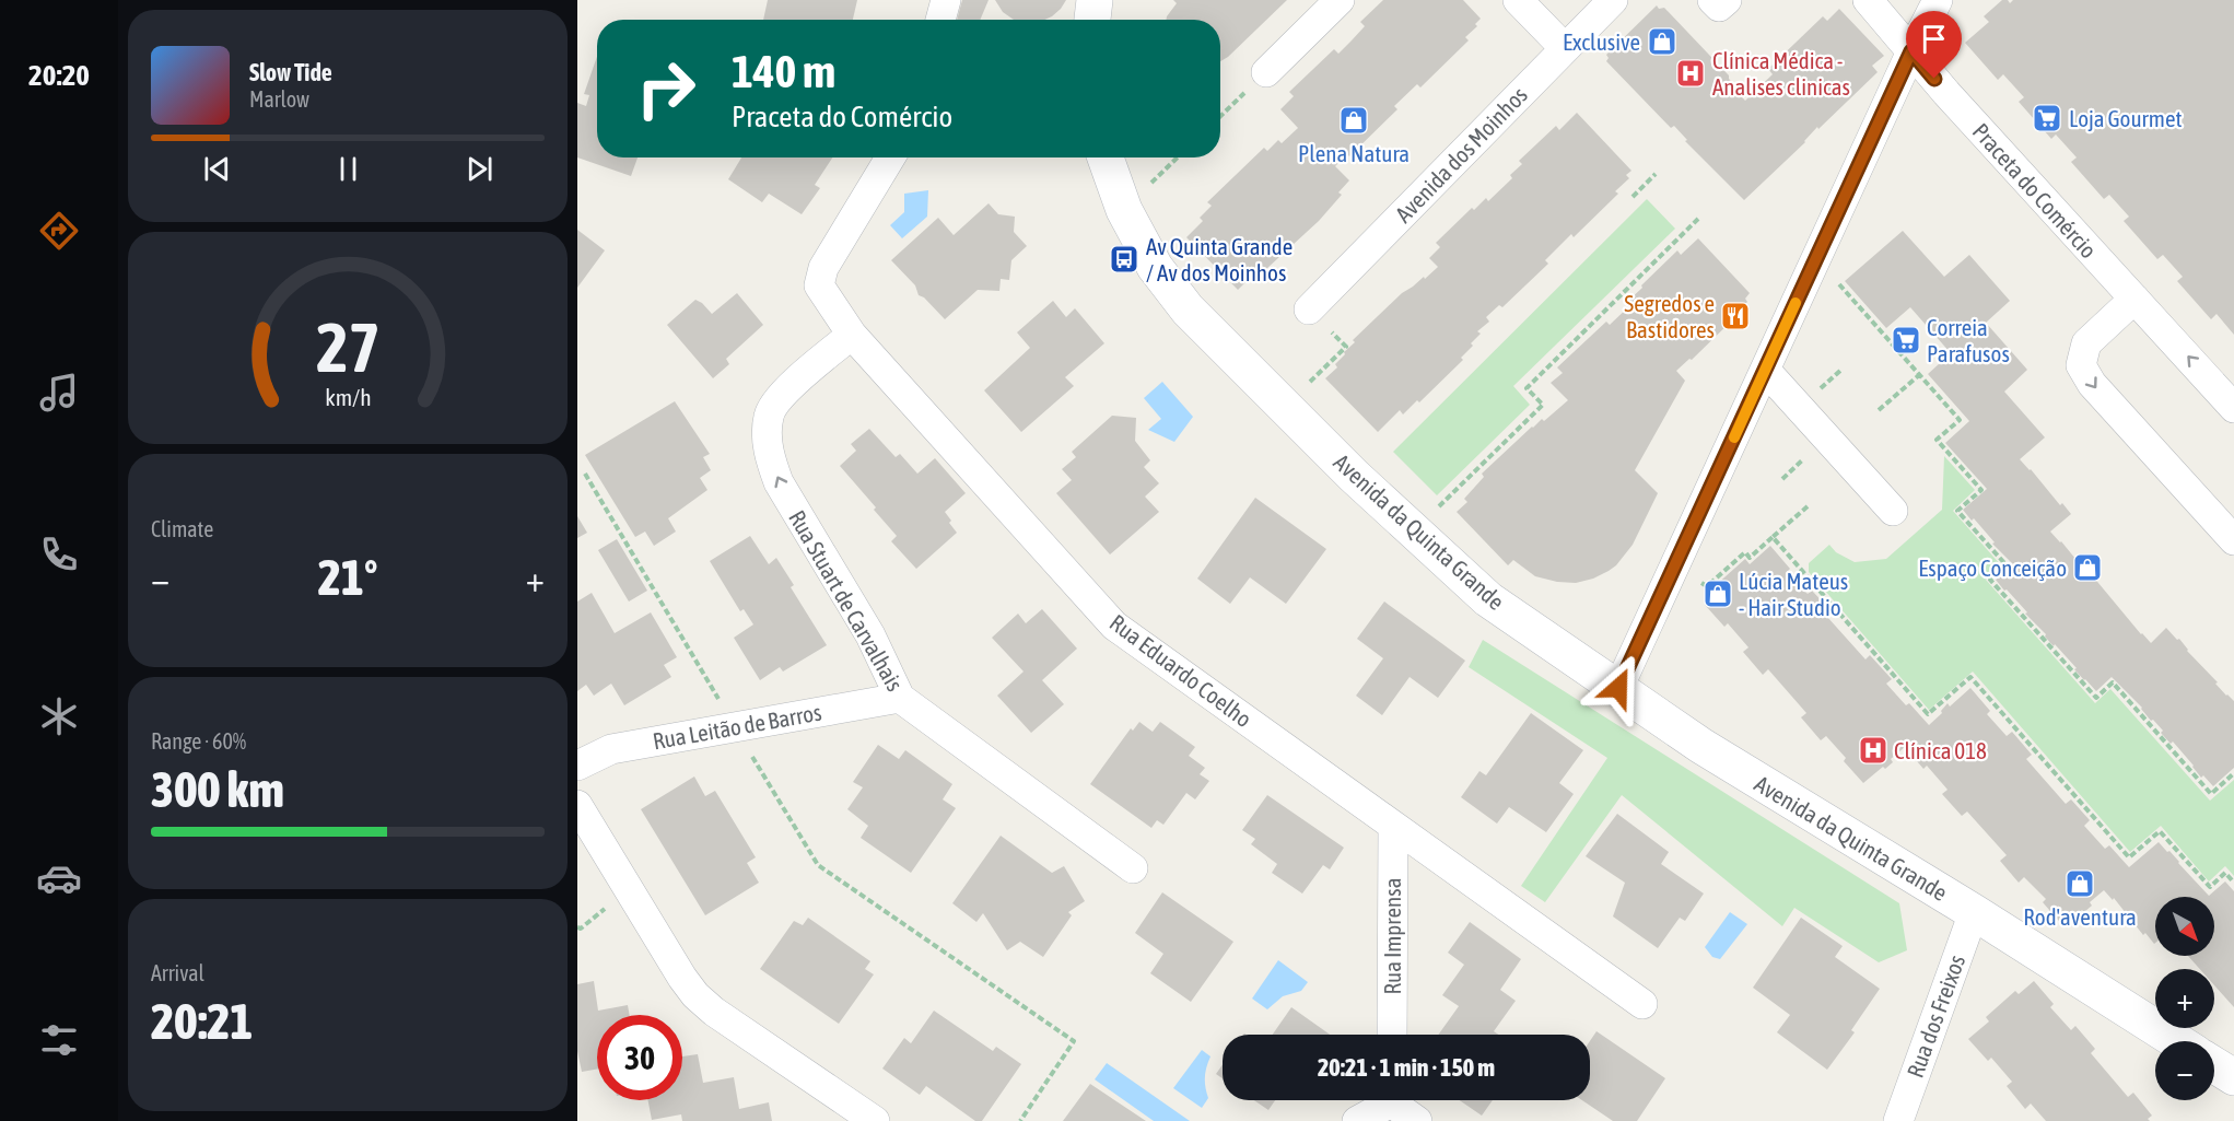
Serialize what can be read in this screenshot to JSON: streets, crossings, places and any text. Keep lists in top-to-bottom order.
{
  "streets": {
    "street": [
      "Avenida dos Moinhos",
      "Praceta do Comércio",
      "Avenida da Quinta Grande",
      "Rua Stuart de Carvalhais",
      "Rua Eduardo Coelho",
      "Rua Leitão de Barros",
      "Rua Imprensa",
      "Rua dos Freixos"
    ]
  },
  "crossings": [
    ["Avenida da Quinta Grande", "Rua dos Freixos"],
    ["Rua Stuart de Carvalhais", "Rua Eduardo Coelho"],
    ["Rua Stuart de Carvalhais", "Rua Leitão de Barros"],
    ["Rua Eduardo Coelho", "Rua Imprensa"]
  ],
  "one_way": ["Rua Stuart de Carvalhais"],
  "places": {
    "shop": [
      "Exclusive",
      "Plena Natura",
      "Espaço Conceição",
      "Lúcia Mateus - Hair Studio",
      "Rod'aventura"
    ],
    "hospital": ["Clínica Médica - Analises clinicas", "Clínica 018"],
    "supermarket": ["Loja Gourmet", "Correia Parafusos"],
    "bus stop": ["Av Quinta Grande / Av dos Moinhos"],
    "restaurant": ["Segredos e Bastidores"]
  },
  "north": "bottom right",
  "page": {
    "tabs": "20:20",
    "turn": ["140 m", "Praceta do Comércio"],
    "song": ["Slow Tide", "Marlow"],
    "tile": [
      "Climate",
      ["Range · 60%", "300 km"],
      ["Arrival", "20:21"]
    ],
    "heat": ["−", "21°", "+"],
    "map_buttons": ["+", "−"],
    "limit": "30",
    "trip": "20:21 · 1 min · 150 m",
    "gauge": ["27", "km/h"]
  }
}
